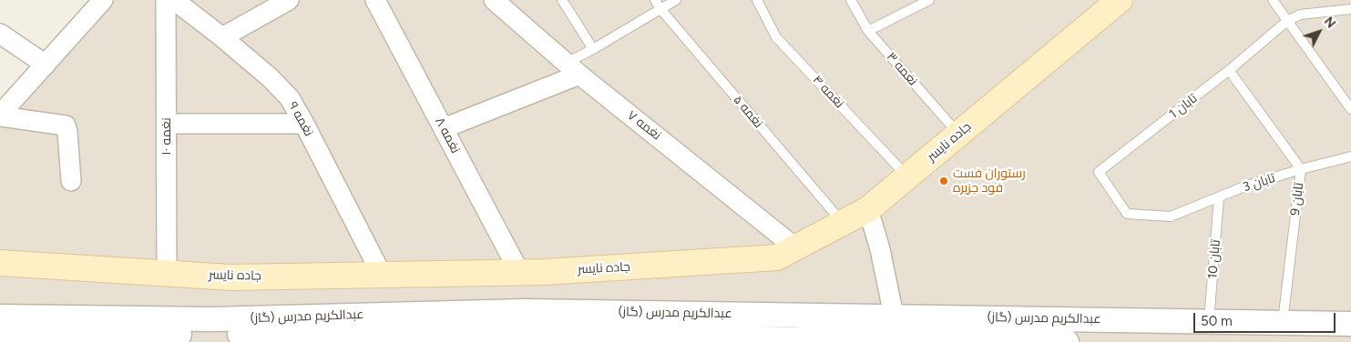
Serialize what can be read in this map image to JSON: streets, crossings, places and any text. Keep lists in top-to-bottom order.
{
  "streets": {
    "main road": ["جاده نایسر"],
    "street": [
      "نغمه ۹",
      "نغمه ۷",
      "نغمه ۸",
      "نغمه ۱۰",
      "عبدالکریم مدرس (گاز)"
    ],
    "lane": [
      "نغمه ۳",
      "نغمه ۴",
      "تابان 1",
      "نغمه ۵",
      "تابان 3",
      "تابان 9",
      "تابان 10"
    ]
  },
  "crossings": [
    ["نغمه ۳", "جاده نایسر"],
    ["نغمه ۴", "جاده نایسر"],
    ["تابان 1", "تابان 3"],
    ["تابان 1", "تابان 9"],
    ["نغمه ۵", "جاده نایسر"],
    ["نغمه ۹", "جاده نایسر"],
    ["نغمه ۷", "جاده نایسر"],
    ["نغمه ۸", "جاده نایسر"],
    ["نغمه ۱۰", "جاده نایسر"],
    ["تابان 3", "تابان 9"],
    ["تابان 3", "تابان 10"],
    ["تابان 9", "عبدالکریم مدرس (گاز)"],
    ["تابان 10", "عبدالکریم مدرس (گاز)"]
  ],
  "places": ["رستوران فست فود جزیره"],
  "scale_bar": "50 m",
  "north": "top right"
}
